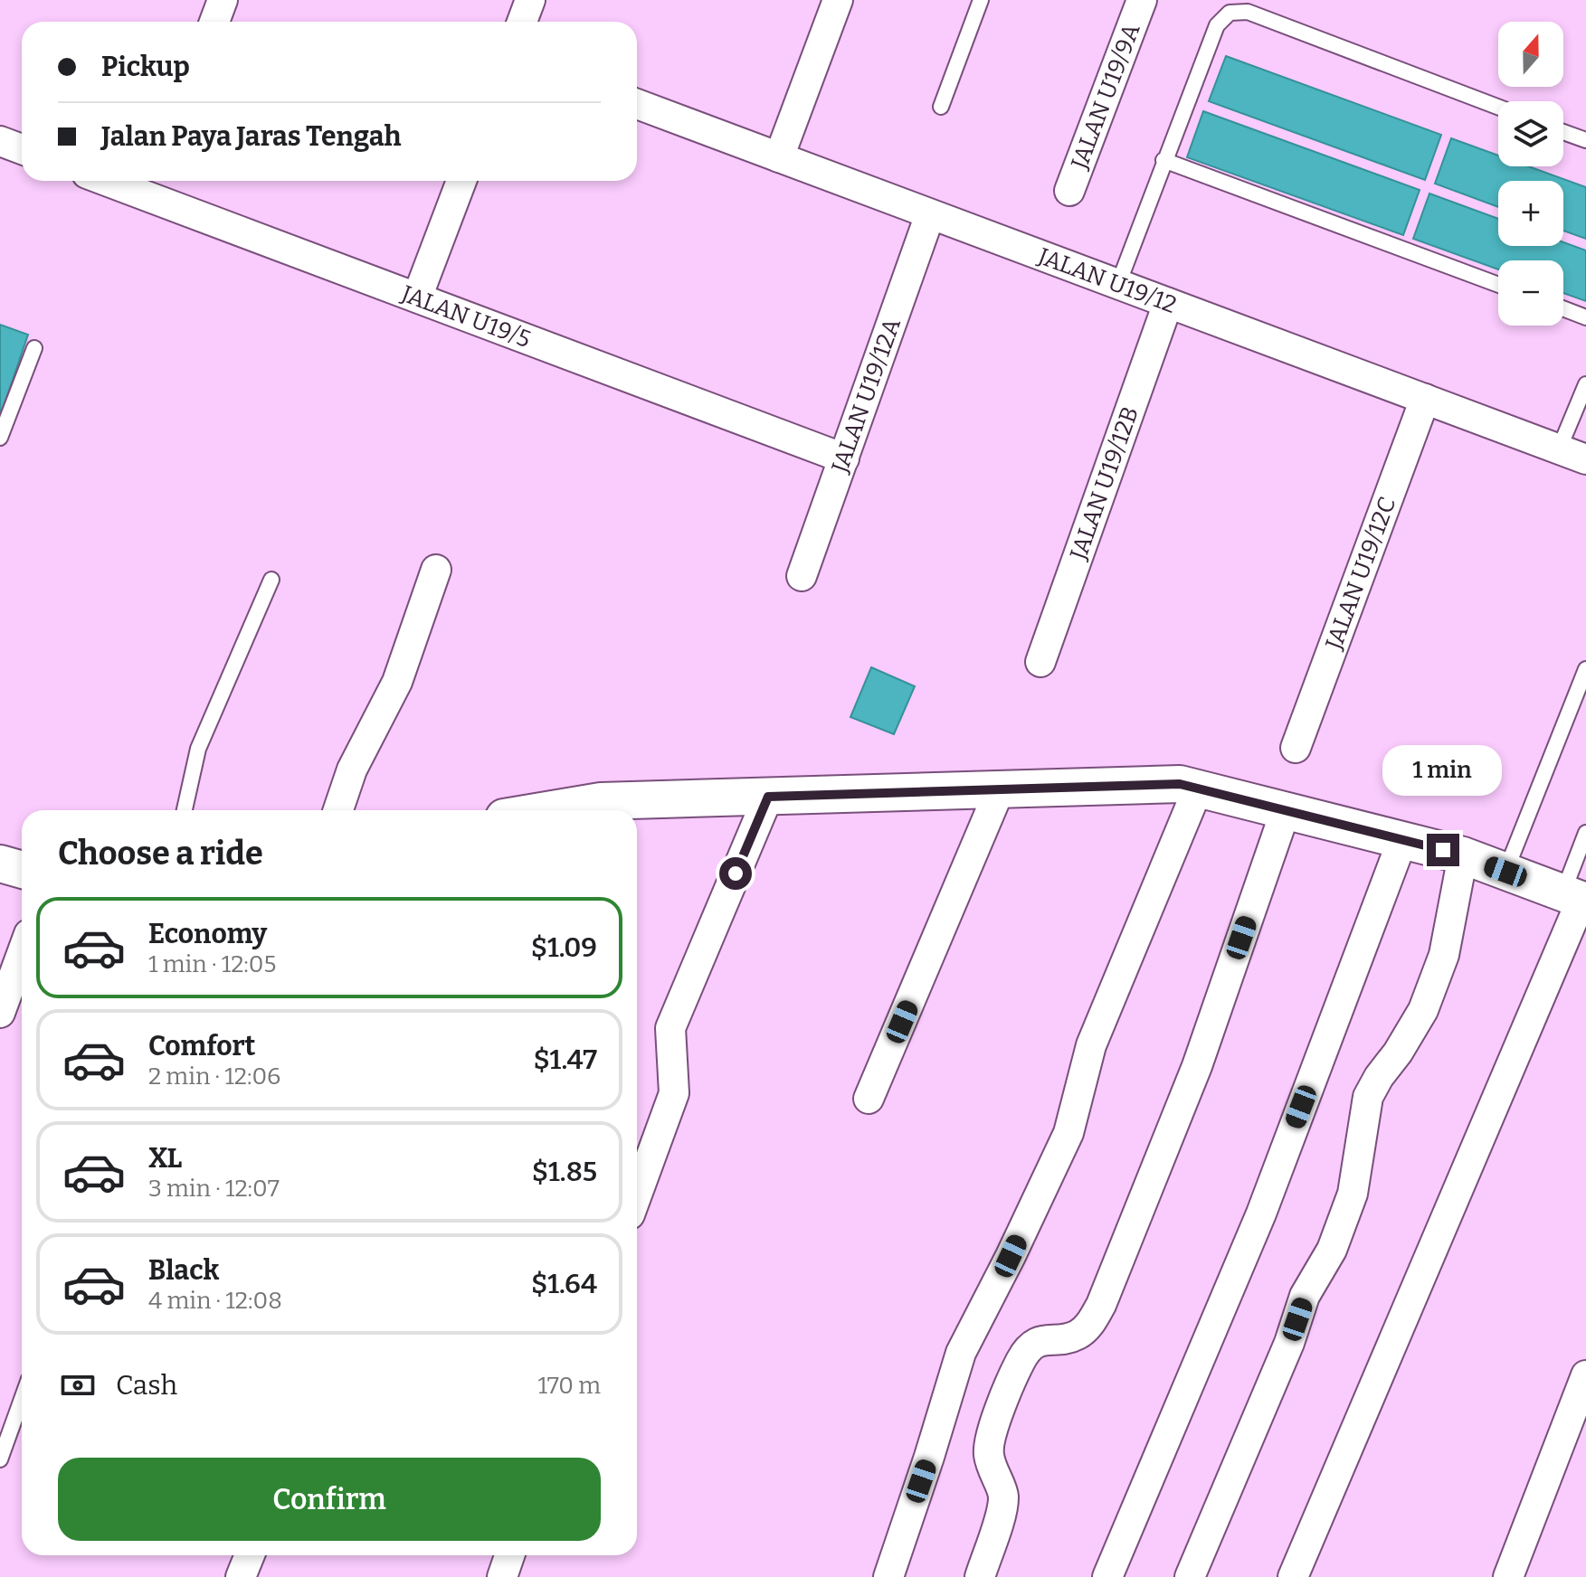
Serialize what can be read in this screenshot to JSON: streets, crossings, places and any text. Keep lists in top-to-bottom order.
{
  "streets": {
    "street": [
      "JALAN U19/9A",
      "JALAN U19/12",
      "JALAN U19/5",
      "JALAN U19/12A",
      "JALAN U19/12B",
      "JALAN U19/12C"
    ]
  },
  "crossings": [
    ["JALAN U19/12", "JALAN U19/12A"],
    ["JALAN U19/12", "JALAN U19/12B"],
    ["JALAN U19/12", "JALAN U19/12C"],
    ["JALAN U19/5", "JALAN U19/12A"]
  ],
  "north": "top",
  "page": {
    "map_buttons": ["+", "−"],
    "banner": ["Pickup", "Jalan Paya Jaras Tengah"],
    "bubble": "1 min",
    "heading": "Choose a ride",
    "list": [
      {
        "name": "Economy",
        "note": "1 min · 12:05",
        "value": "$1.09"
      },
      {
        "name": "Comfort",
        "note": "2 min · 12:06",
        "value": "$1.47"
      },
      {
        "name": "XL",
        "note": "3 min · 12:07",
        "value": "$1.85"
      },
      {
        "name": "Black",
        "note": "4 min · 12:08",
        "value": "$1.64"
      }
    ],
    "pay": ["Cash", "170 m"],
    "buttons": "Confirm"
  }
}
